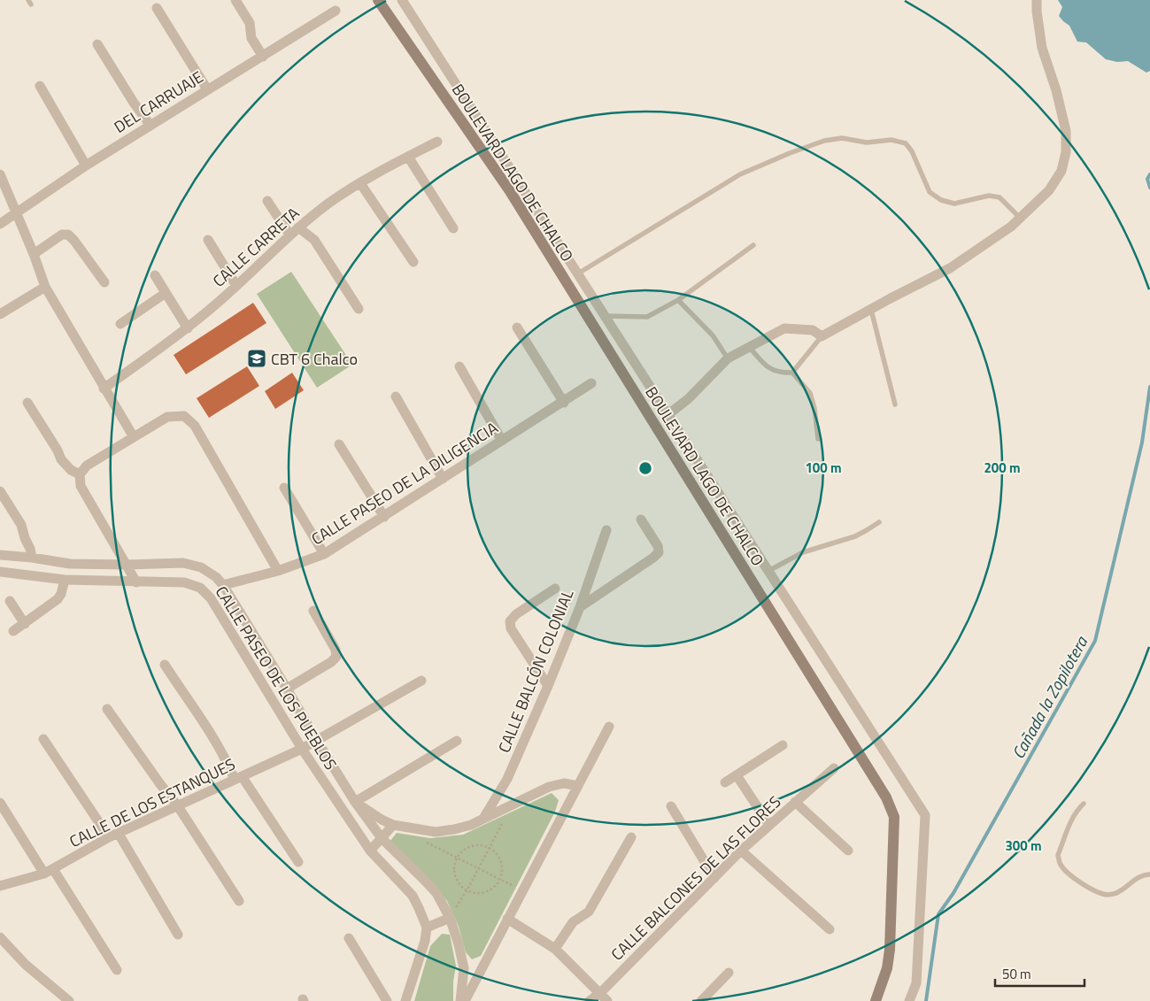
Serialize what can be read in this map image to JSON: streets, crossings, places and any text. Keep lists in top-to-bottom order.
{
  "streets": {
    "main road": ["BOULEVARD LAGO DE CHALCO"],
    "street": [
      "DEL CARRUAJE",
      "CALLE CARRETA",
      "CALLE PASEO DE LA DILIGENCIA",
      "CALLE BALCÓN COLONIAL",
      "CALLE PASEO DE LOS PUEBLOS",
      "CALLE DE LOS ESTANQUES",
      "CALLE BALCONES DE LAS FLORES"
    ]
  },
  "crossings": [
    ["CALLE PASEO DE LA DILIGENCIA", "CALLE PASEO DE LOS PUEBLOS"],
    ["CALLE PASEO DE LOS PUEBLOS", "CALLE DE LOS ESTANQUES"]
  ],
  "water": ["Cañada la Zopilotera"],
  "places": {
    "school or university": ["CBT 6 Chalco"]
  },
  "scale_bar": "50 m",
  "rings": ["100 m", "200 m", "300 m"]
}
